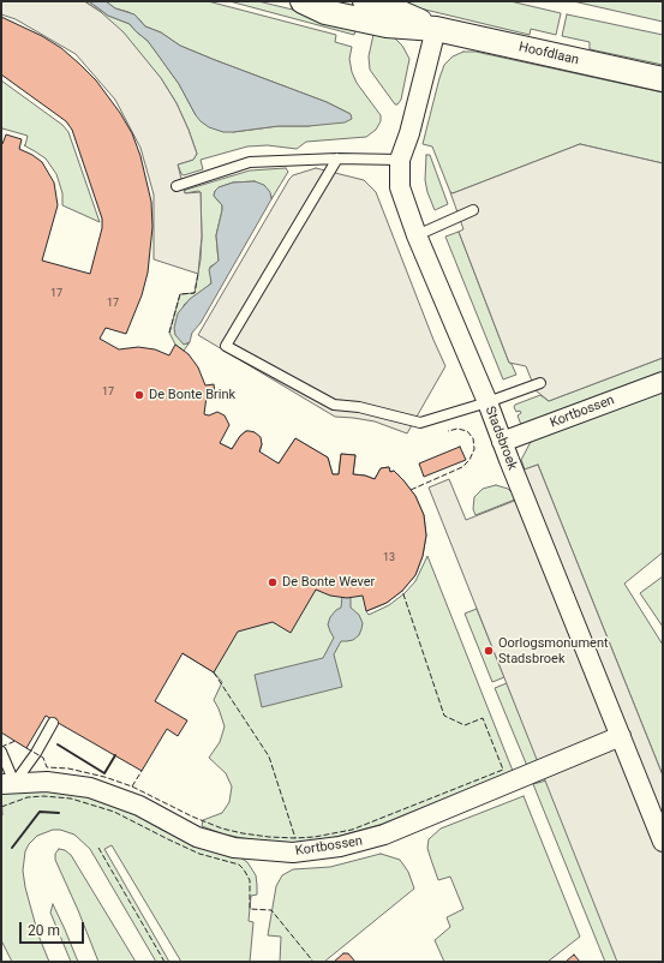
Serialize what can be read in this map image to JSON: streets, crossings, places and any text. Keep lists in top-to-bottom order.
{
  "streets": {
    "street": ["Hoofdlaan", "Kortbossen", "Stadsbroek"]
  },
  "crossings": [
    ["Hoofdlaan", "Stadsbroek"],
    ["Kortbossen", "Stadsbroek"]
  ],
  "places": ["De Bonte Brink", "De Bonte Wever", "Oorlogsmonument Stadsbroek"],
  "house_numbers": [
    "17",
    "17",
    "17",
    "13"
  ],
  "scale_bar": "20 m"
}
